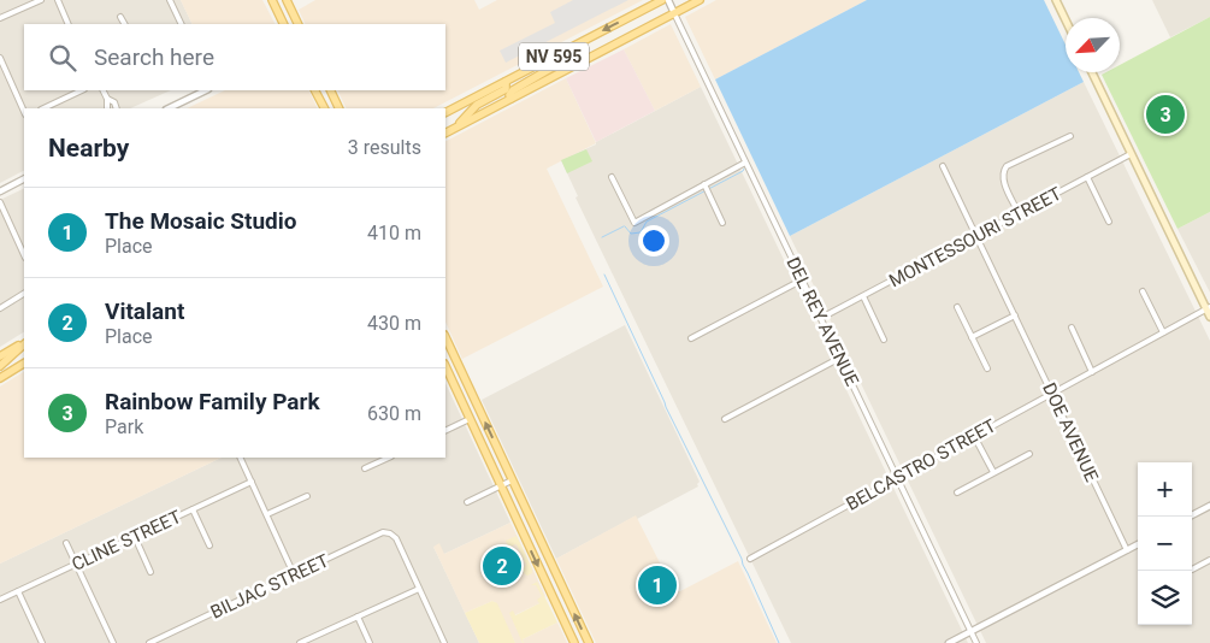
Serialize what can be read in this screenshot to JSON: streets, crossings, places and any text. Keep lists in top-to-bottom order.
{
  "streets": {
    "main road": ["NV 595"],
    "street": [
      "MONTESSOURI STREET",
      "DEL REY AVENUE",
      "DOE AVENUE",
      "BELCASTRO STREET",
      "CLINE STREET",
      "BILJAC STREET"
    ]
  },
  "crossings": [
    ["NV 595", "DEL REY AVENUE"],
    ["MONTESSOURI STREET", "DEL REY AVENUE"],
    ["MONTESSOURI STREET", "DOE AVENUE"],
    ["DEL REY AVENUE", "BELCASTRO STREET"],
    ["DOE AVENUE", "BELCASTRO STREET"]
  ],
  "north": "bottom left",
  "page": {
    "search": "Search here",
    "pins": ["3", "2", "1"],
    "heading": ["Nearby", "3 results"],
    "list": [
      {
        "mark": "1",
        "name": "The Mosaic Studio",
        "note": "Place",
        "value": "410 m"
      },
      {
        "mark": "2",
        "name": "Vitalant",
        "note": "Place",
        "value": "430 m"
      },
      {
        "mark": "3",
        "name": "Rainbow Family Park",
        "note": "Park",
        "value": "630 m"
      }
    ],
    "map_buttons": ["+", "−"]
  }
}
